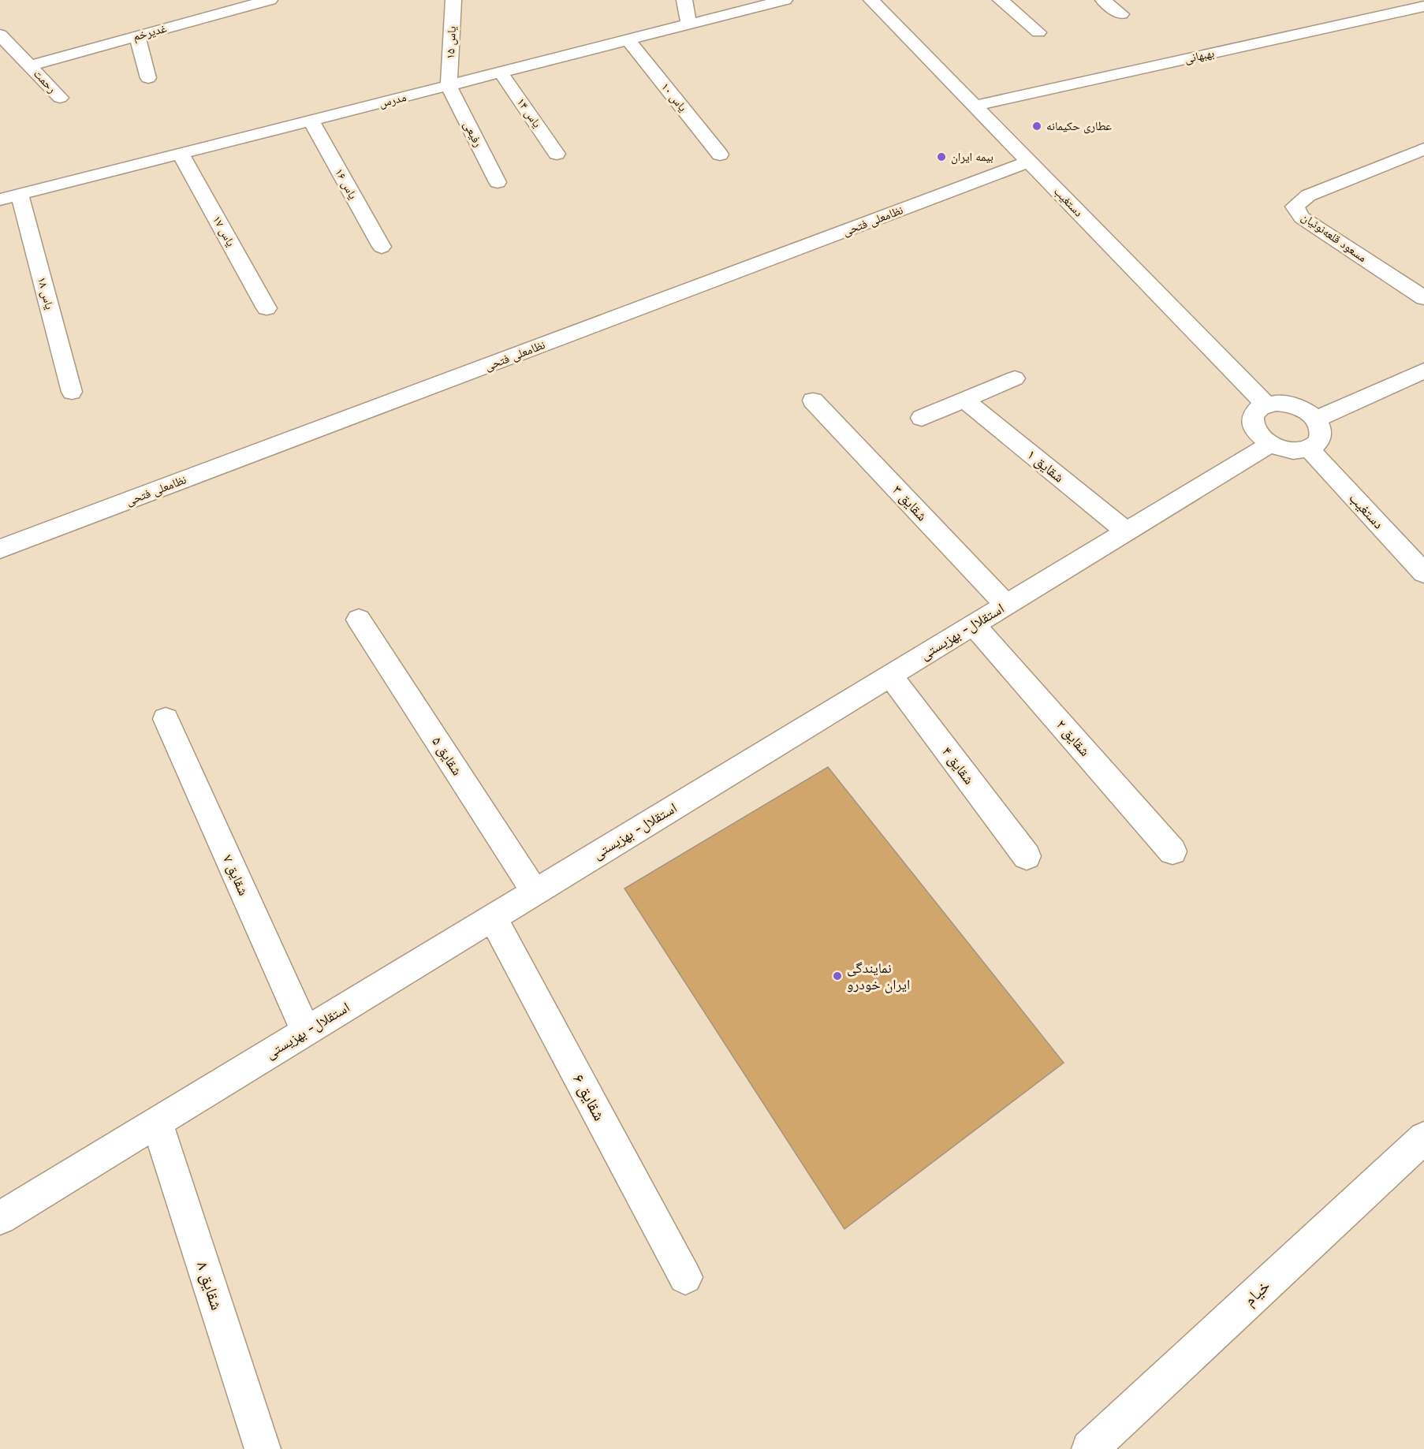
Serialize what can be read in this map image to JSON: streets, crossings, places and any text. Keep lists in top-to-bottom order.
{
  "streets": {
    "street": [
      "غدیرخم",
      "یاس ۱۵",
      "بهبهانی",
      "رحمت",
      "یاس ۱۰",
      "مدرس",
      "یاس ۱۴",
      "رفیعی",
      "یاس ۱۶",
      "دستغیب",
      "نظامعلی فتحی",
      "یاس ۱۷",
      "مسعود قلعه‌نوئیان",
      "یاس ۱۸",
      "شقایق ۱",
      "شقایق ۳",
      "استقلال- بهزیستی",
      "شقایق ۲",
      "شقایق ۵",
      "شقایق ۴",
      "شقایق ۷",
      "شقایق ۶",
      "شقایق ۸",
      "خیام"
    ]
  },
  "crossings": [
    ["غدیرخم", "رحمت"],
    ["یاس ۱۵", "مدرس"],
    ["یاس ۱۵", "رفیعی"],
    ["بهبهانی", "دستغیب"],
    ["یاس ۱۰", "مدرس"],
    ["مدرس", "یاس ۱۴"],
    ["مدرس", "رفیعی"],
    ["مدرس", "یاس ۱۶"],
    ["مدرس", "یاس ۱۷"],
    ["مدرس", "یاس ۱۸"],
    ["دستغیب", "نظامعلی فتحی"],
    ["دستغیب", "استقلال- بهزیستی"],
    ["شقایق ۱", "استقلال- بهزیستی"],
    ["شقایق ۳", "استقلال- بهزیستی"],
    ["استقلال- بهزیستی", "شقایق ۲"],
    ["استقلال- بهزیستی", "شقایق ۵"],
    ["استقلال- بهزیستی", "شقایق ۴"],
    ["استقلال- بهزیستی", "شقایق ۷"],
    ["استقلال- بهزیستی", "شقایق ۶"],
    ["استقلال- بهزیستی", "شقایق ۸"]
  ],
  "places": ["عطاری حکیمانه", "بیمه ایران", "نمایندگی ایران خودرو"]
}
